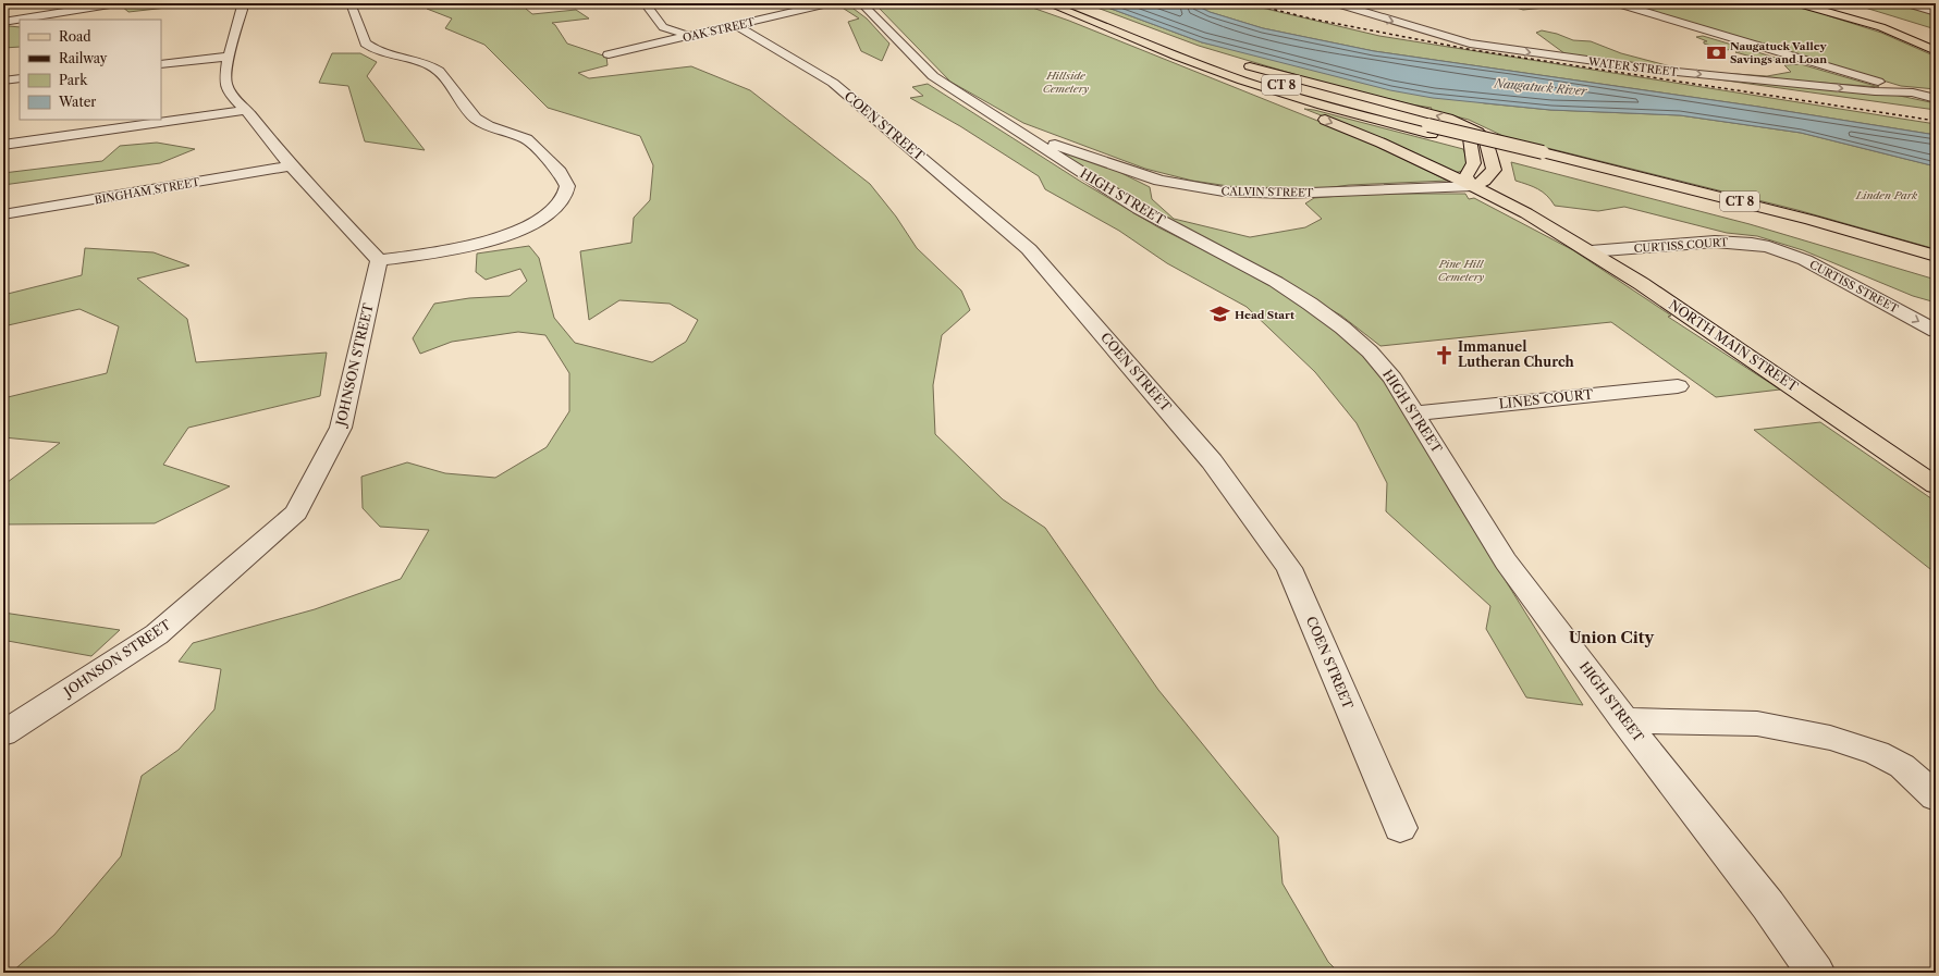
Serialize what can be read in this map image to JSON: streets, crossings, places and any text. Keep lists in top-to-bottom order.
{
  "streets": {
    "main road": ["CT 8", "NORTH MAIN STREET"],
    "street": [
      "OAK STREET",
      "WATER STREET",
      "COEN STREET",
      "BINGHAM STREET",
      "CALVIN STREET",
      "HIGH STREET",
      "CURTISS COURT",
      "CURTISS STREET",
      "JOHNSON STREET",
      "LINES COURT"
    ]
  },
  "crossings": [
    ["OAK STREET", "COEN STREET"],
    ["CT 8", "NORTH MAIN STREET"],
    ["CALVIN STREET", "HIGH STREET"],
    ["CALVIN STREET", "NORTH MAIN STREET"],
    ["HIGH STREET", "LINES COURT"],
    ["CURTISS COURT", "CURTISS STREET"],
    ["CURTISS COURT", "NORTH MAIN STREET"]
  ],
  "districts": ["Union City"],
  "water": ["Naugatuck River"],
  "parks": ["Hillside Cemetery", "Linden Park", "Pine Hill Cemetery"],
  "places": {
    "bank": ["Naugatuck Valley Savings and Loan"],
    "school or university": ["Head Start"],
    "church": ["Immanuel Lutheran Church"]
  },
  "legend": [
    "Road",
    "Railway",
    "Park",
    "Water"
  ]
}
